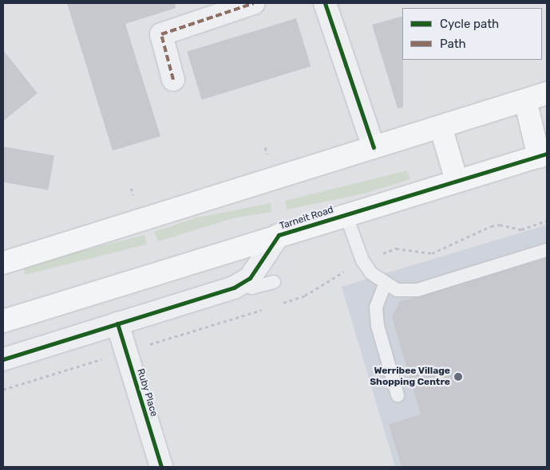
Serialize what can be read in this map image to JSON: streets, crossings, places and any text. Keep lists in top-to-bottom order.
{
  "streets": {
    "main road": ["Tarneit Road"],
    "street": ["Ruby Place"]
  },
  "crossings": [
    ["Tarneit Road", "Ruby Place"]
  ],
  "places": ["Werribee Village Shopping Centre"],
  "legend": ["Cycle path", "Path"]
}
